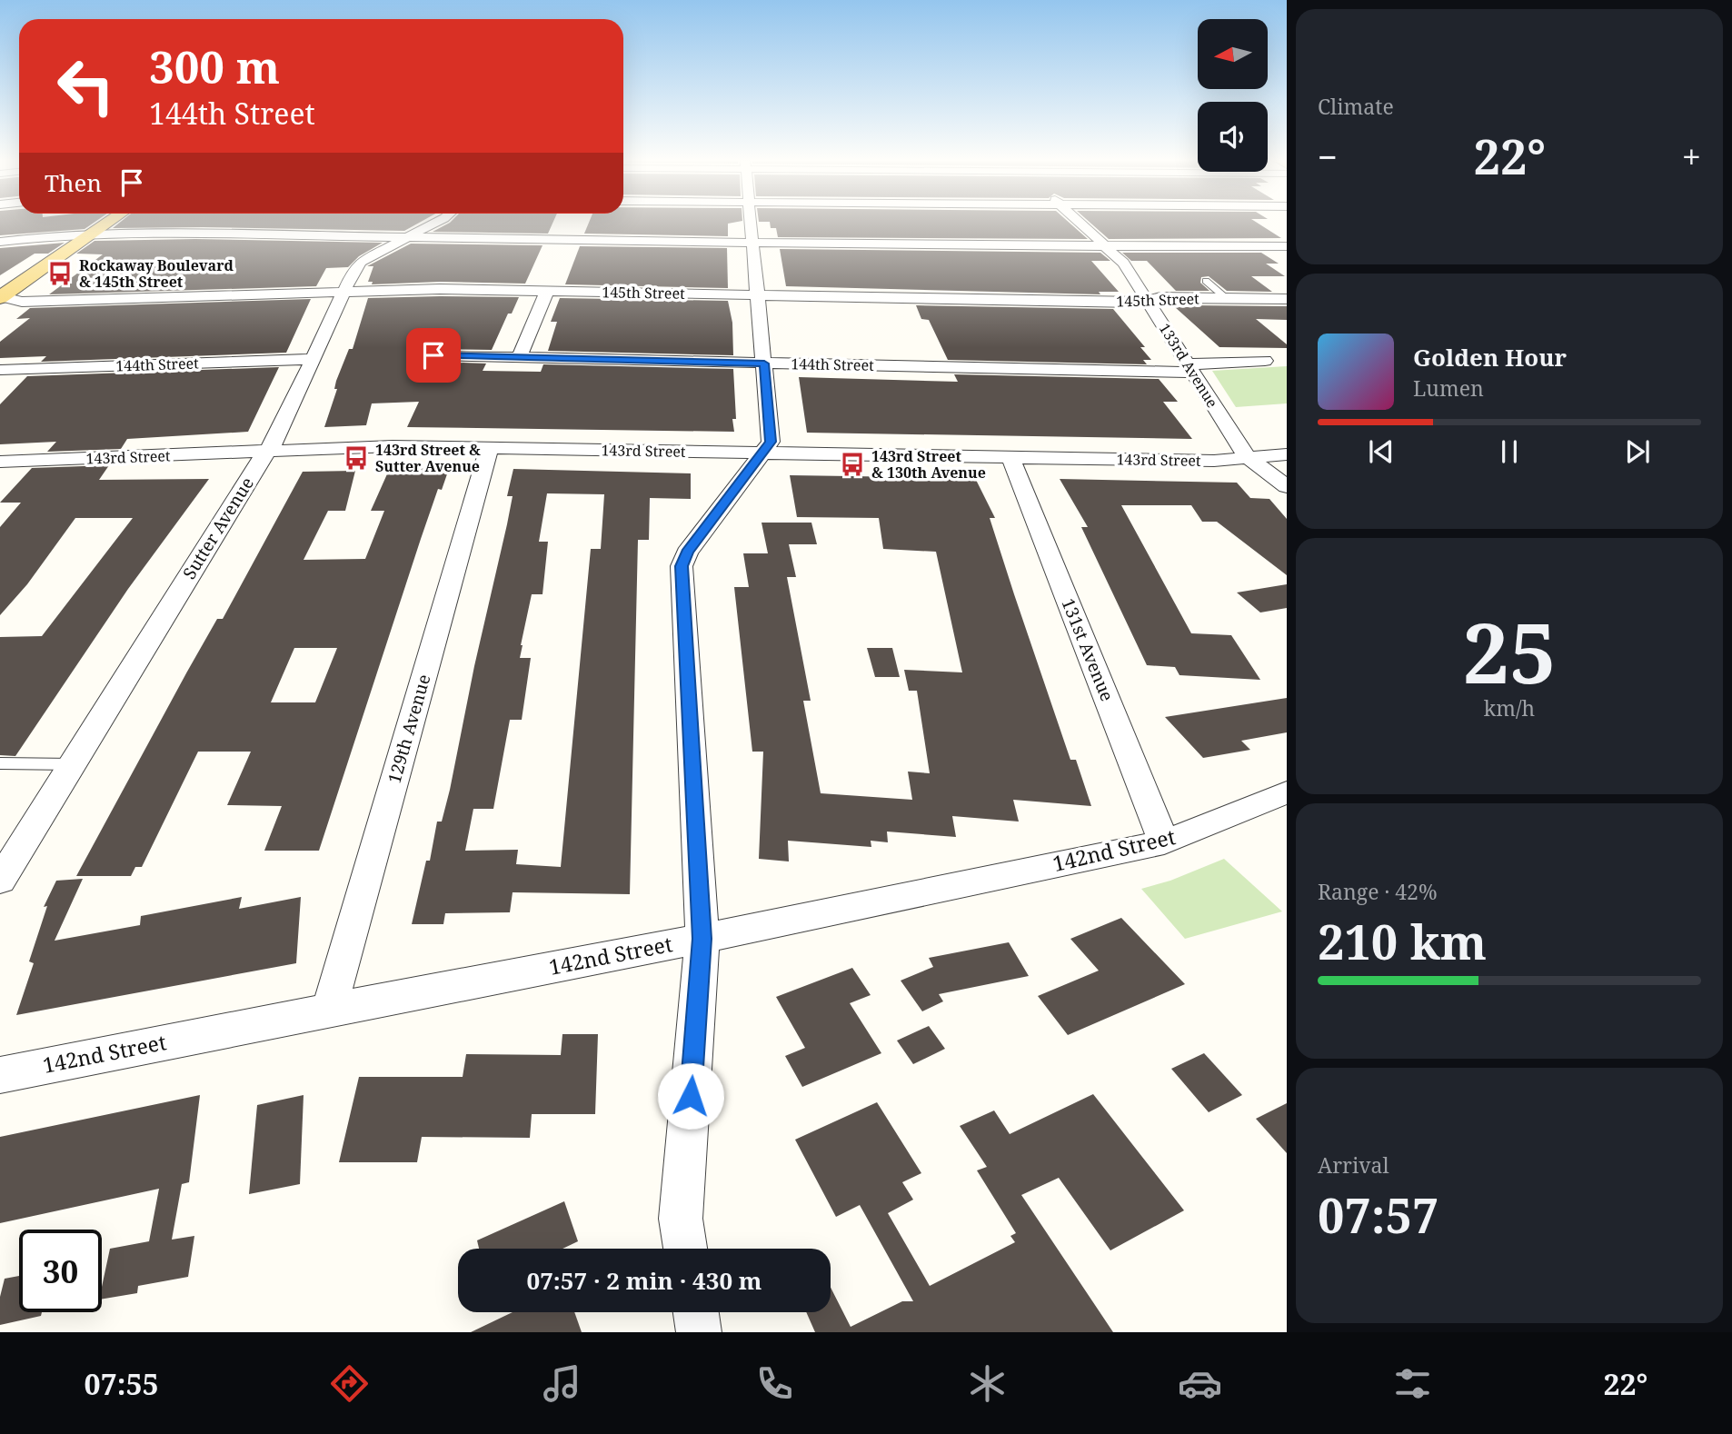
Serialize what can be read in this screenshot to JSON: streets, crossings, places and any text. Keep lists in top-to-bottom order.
{
  "streets": {
    "street": [
      "145th Street",
      "144th Street",
      "133rd Avenue",
      "143rd Street",
      "Sutter Avenue",
      "131st Avenue",
      "129th Avenue",
      "142nd Street"
    ]
  },
  "crossings": [
    ["145th Street", "133rd Avenue"],
    ["145th Street", "Sutter Avenue"],
    ["144th Street", "133rd Avenue"],
    ["144th Street", "Sutter Avenue"],
    ["133rd Avenue", "143rd Street"],
    ["143rd Street", "Sutter Avenue"],
    ["143rd Street", "131st Avenue"],
    ["143rd Street", "129th Avenue"],
    ["131st Avenue", "142nd Street"],
    ["129th Avenue", "142nd Street"]
  ],
  "places": {
    "bus stop": ["Rockaway Boulevard & 145th Street", "143rd Street & Sutter Avenue", "143rd Street & 130th Avenue"]
  },
  "north": "left",
  "page": {
    "tile": [
      "Climate",
      ["25", "km/h"],
      ["Range · 42%", "210 km"],
      ["Arrival", "07:57"]
    ],
    "turn": ["300 m", "144th Street"],
    "heat": ["−", "22°", "+"],
    "then": "Then",
    "song": ["Golden Hour", "Lumen"],
    "limit": "30",
    "trip": "07:57 · 2 min · 430 m",
    "tabs": ["07:55", "22°"]
  }
}
